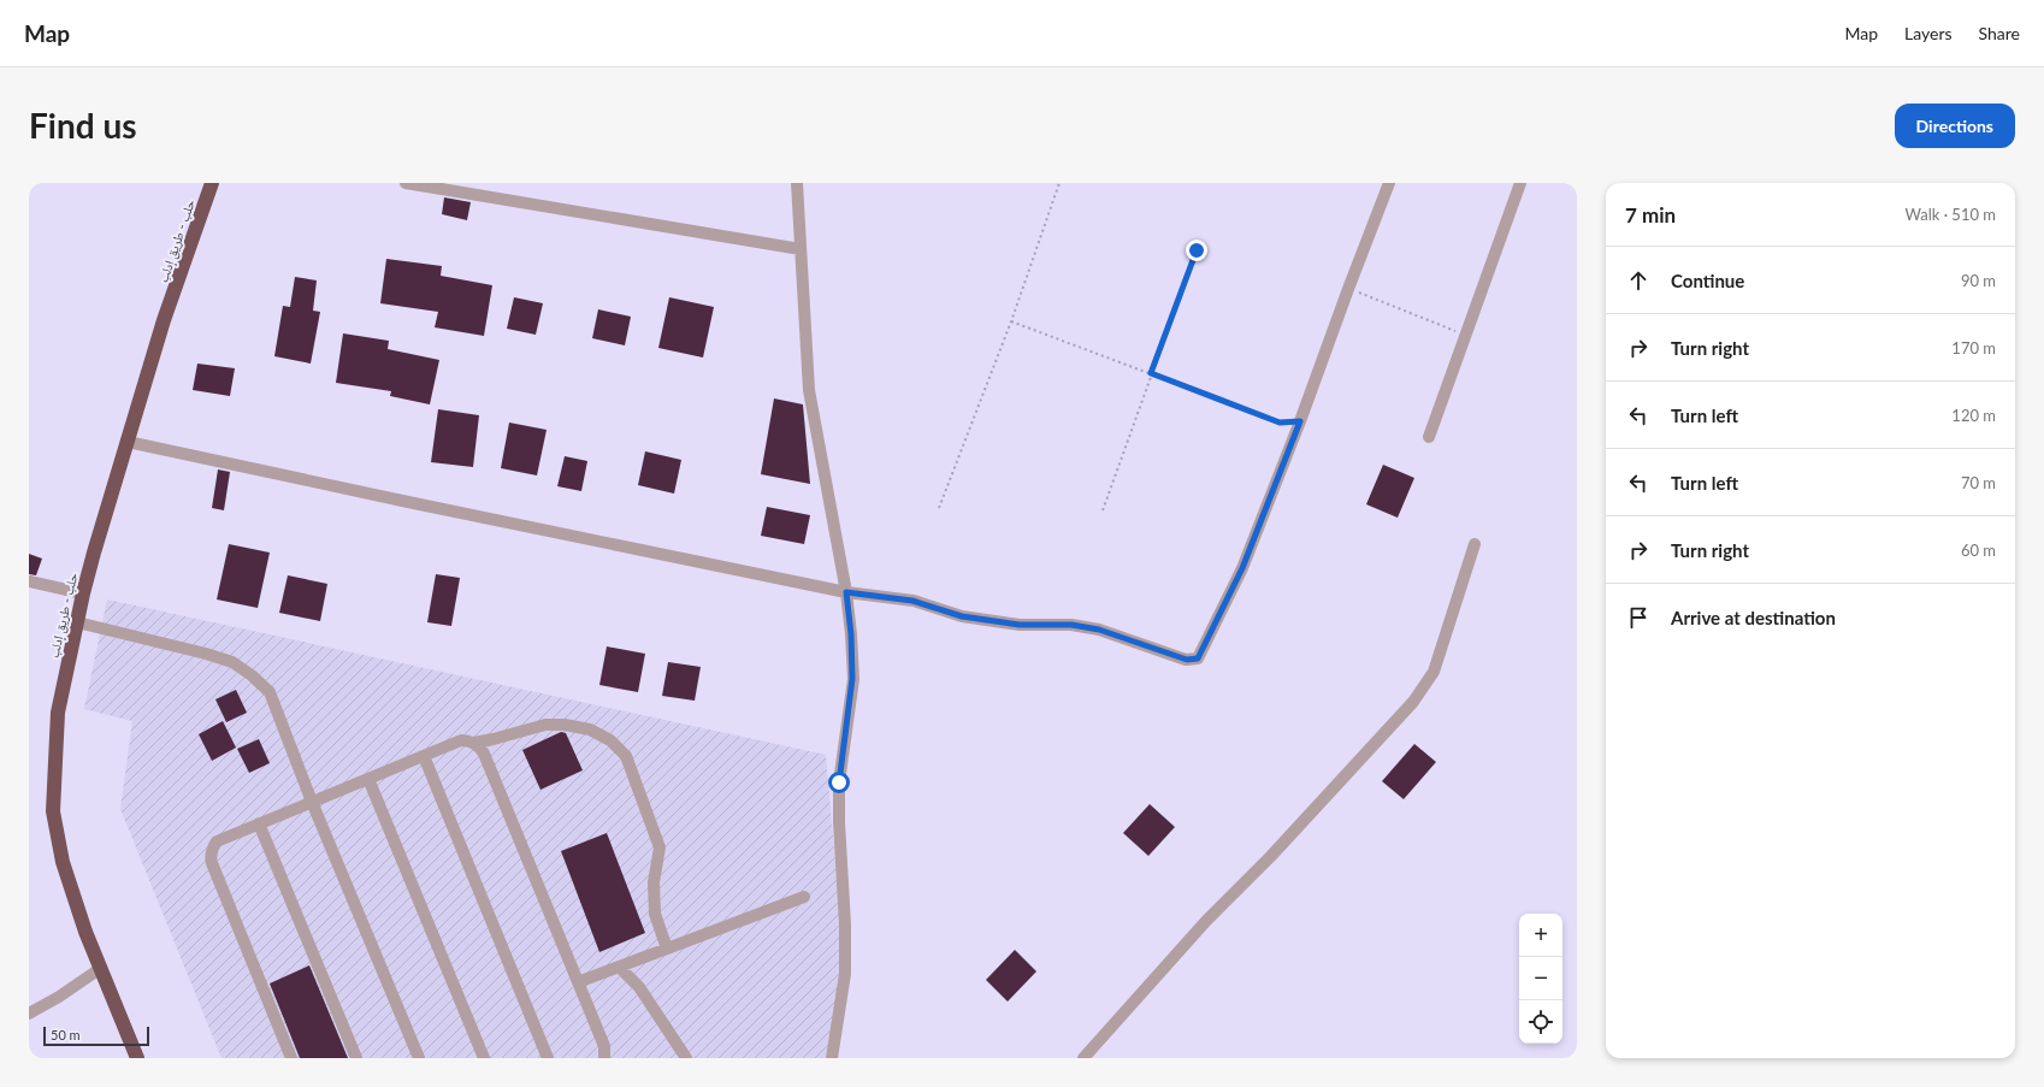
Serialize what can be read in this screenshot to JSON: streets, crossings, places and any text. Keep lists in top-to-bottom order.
{
  "streets": {
    "highway": ["حلب - طريق إدلب"]
  },
  "scale_bar": "50 m",
  "page": {
    "header": "Map",
    "nav": ["Map", "Layers", "Share"],
    "buttons": "Directions",
    "title": "Find us",
    "heading": ["7 min", "Walk · 510 m"],
    "list": [
      ["Continue", "90 m"],
      ["Turn right", "170 m"],
      ["Turn left", "120 m"],
      ["Turn left", "70 m"],
      ["Turn right", "60 m"],
      "Arrive at destination"
    ],
    "map_buttons": ["+", "−"],
    "scale": "50 m"
  }
}
